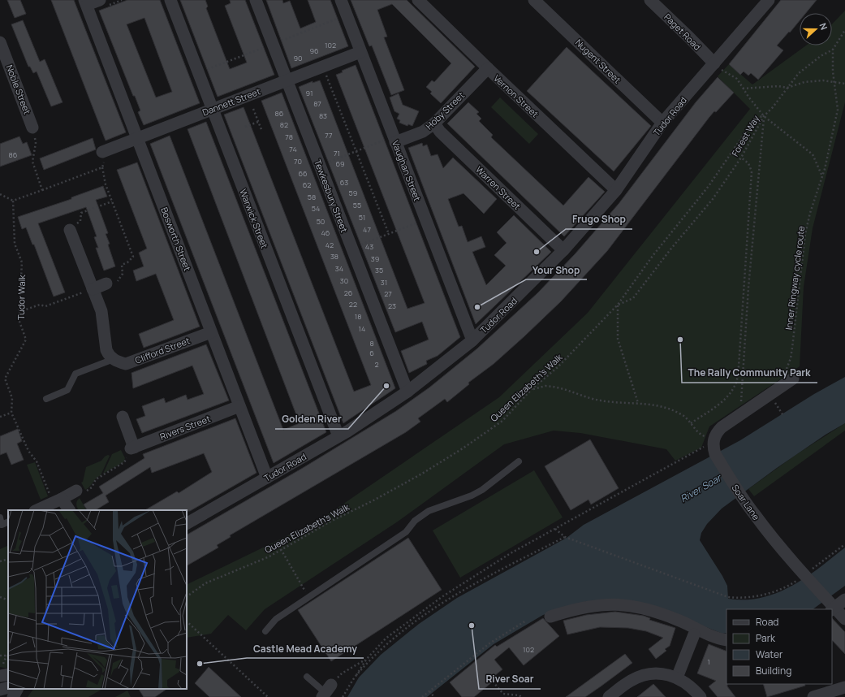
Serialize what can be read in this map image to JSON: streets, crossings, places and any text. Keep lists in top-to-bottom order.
{
  "streets": {
    "street": [
      "Paget Road",
      "Nugent Street",
      "Noble Street",
      "Vernon Street",
      "Dannett Street",
      "Hoby Street",
      "Tudor Road",
      "Vaughan Street",
      "Warren Street",
      "Tewkesbury Street",
      "Warwick Street",
      "Bosworth Street",
      "Clifford Street",
      "Rivers Street",
      "Soar Lane"
    ],
    "path": [
      "Forest Way",
      "Inner Ringway cycle route",
      "Tudor Walk",
      "Queen Elizabeth's Walk"
    ]
  },
  "crossings": [
    ["Paget Road", "Tudor Road"],
    ["Nugent Street", "Tudor Road"],
    ["Vernon Street", "Hoby Street"],
    ["Vernon Street", "Tudor Road"],
    ["Dannett Street", "Vaughan Street"],
    ["Dannett Street", "Tewkesbury Street"],
    ["Dannett Street", "Warwick Street"],
    ["Dannett Street", "Bosworth Street"],
    ["Hoby Street", "Vaughan Street"],
    ["Hoby Street", "Warren Street"],
    ["Tudor Road", "Vaughan Street"],
    ["Tudor Road", "Warren Street"],
    ["Tudor Road", "Tewkesbury Street"],
    ["Tudor Road", "Warwick Street"],
    ["Tudor Road", "Bosworth Street"],
    ["Forest Way", "Queen Elizabeth's Walk"],
    ["Bosworth Street", "Clifford Street"],
    ["Bosworth Street", "Rivers Street"]
  ],
  "water": ["River Soar"],
  "places": [
    "Frugo Shop",
    "Your Shop",
    "The Rally Community Park",
    "Golden River",
    "River Soar",
    "Castle Mead Academy"
  ],
  "house_numbers": [
    "102",
    "96",
    "90",
    "91",
    "87",
    "86",
    "83",
    "82",
    "77",
    "78",
    "74",
    "71",
    "86",
    "70",
    "69",
    "66",
    "63",
    "62",
    "59",
    "58",
    "55",
    "54",
    "51",
    "50",
    "47",
    "46",
    "42",
    "43",
    "38",
    "39",
    "34",
    "35",
    "30",
    "31",
    "26",
    "27",
    "22",
    "23",
    "18",
    "14",
    "8",
    "6",
    "2",
    "102",
    "1"
  ],
  "legend": [
    "Road",
    "Park",
    "Water",
    "Building"
  ],
  "north": "right"
}
